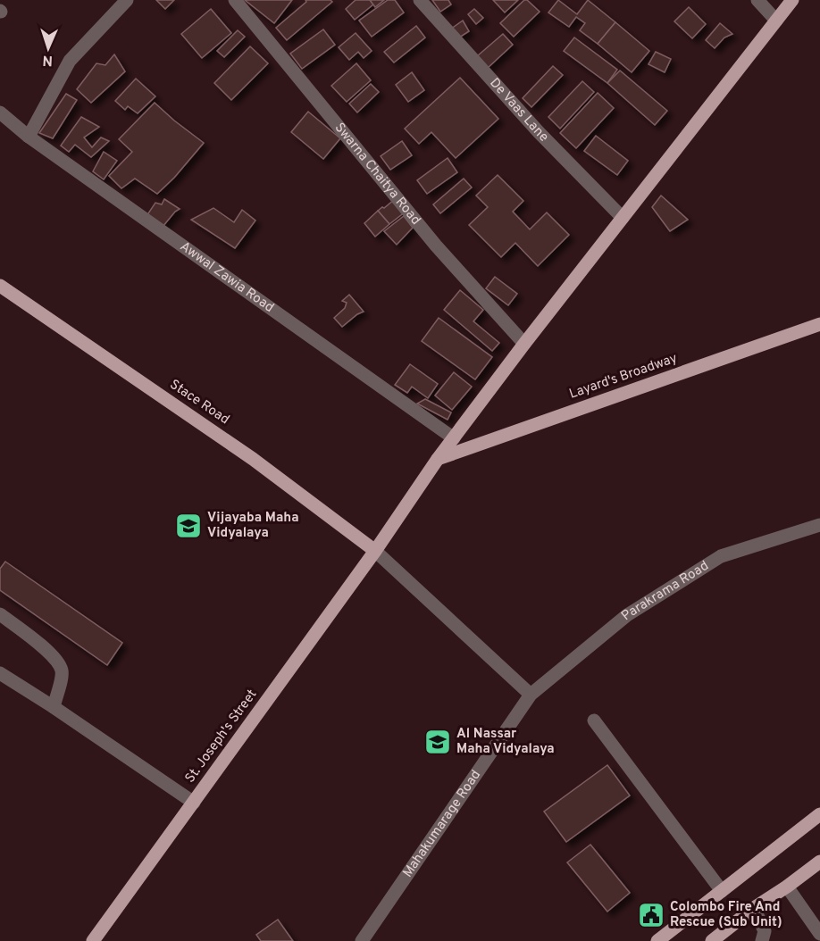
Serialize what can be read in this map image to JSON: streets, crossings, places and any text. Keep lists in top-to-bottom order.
{
  "streets": {
    "main road": ["Layard's Broadway", "Stace Road", "St. Joseph's Street"],
    "street": [
      "De Vaas Lane",
      "Swarna Chaitya Road",
      "Awwal Zawia Road",
      "Parakrama Road",
      "Mahakumarage Road"
    ]
  },
  "crossings": [
    ["De Vaas Lane", "St. Joseph's Street"],
    ["Swarna Chaitya Road", "St. Joseph's Street"],
    ["Awwal Zawia Road", "St. Joseph's Street"],
    ["Layard's Broadway", "St. Joseph's Street"],
    ["Stace Road", "St. Joseph's Street"],
    ["Parakrama Road", "Mahakumarage Road"]
  ],
  "places": {
    "school or university": ["Vijayaba Maha Vidyalaya", "Al Nassar Maha Vidyalaya"],
    "public building": ["Colombo Fire And Rescue (Sub Unit)"]
  },
  "north": "bottom"
}
